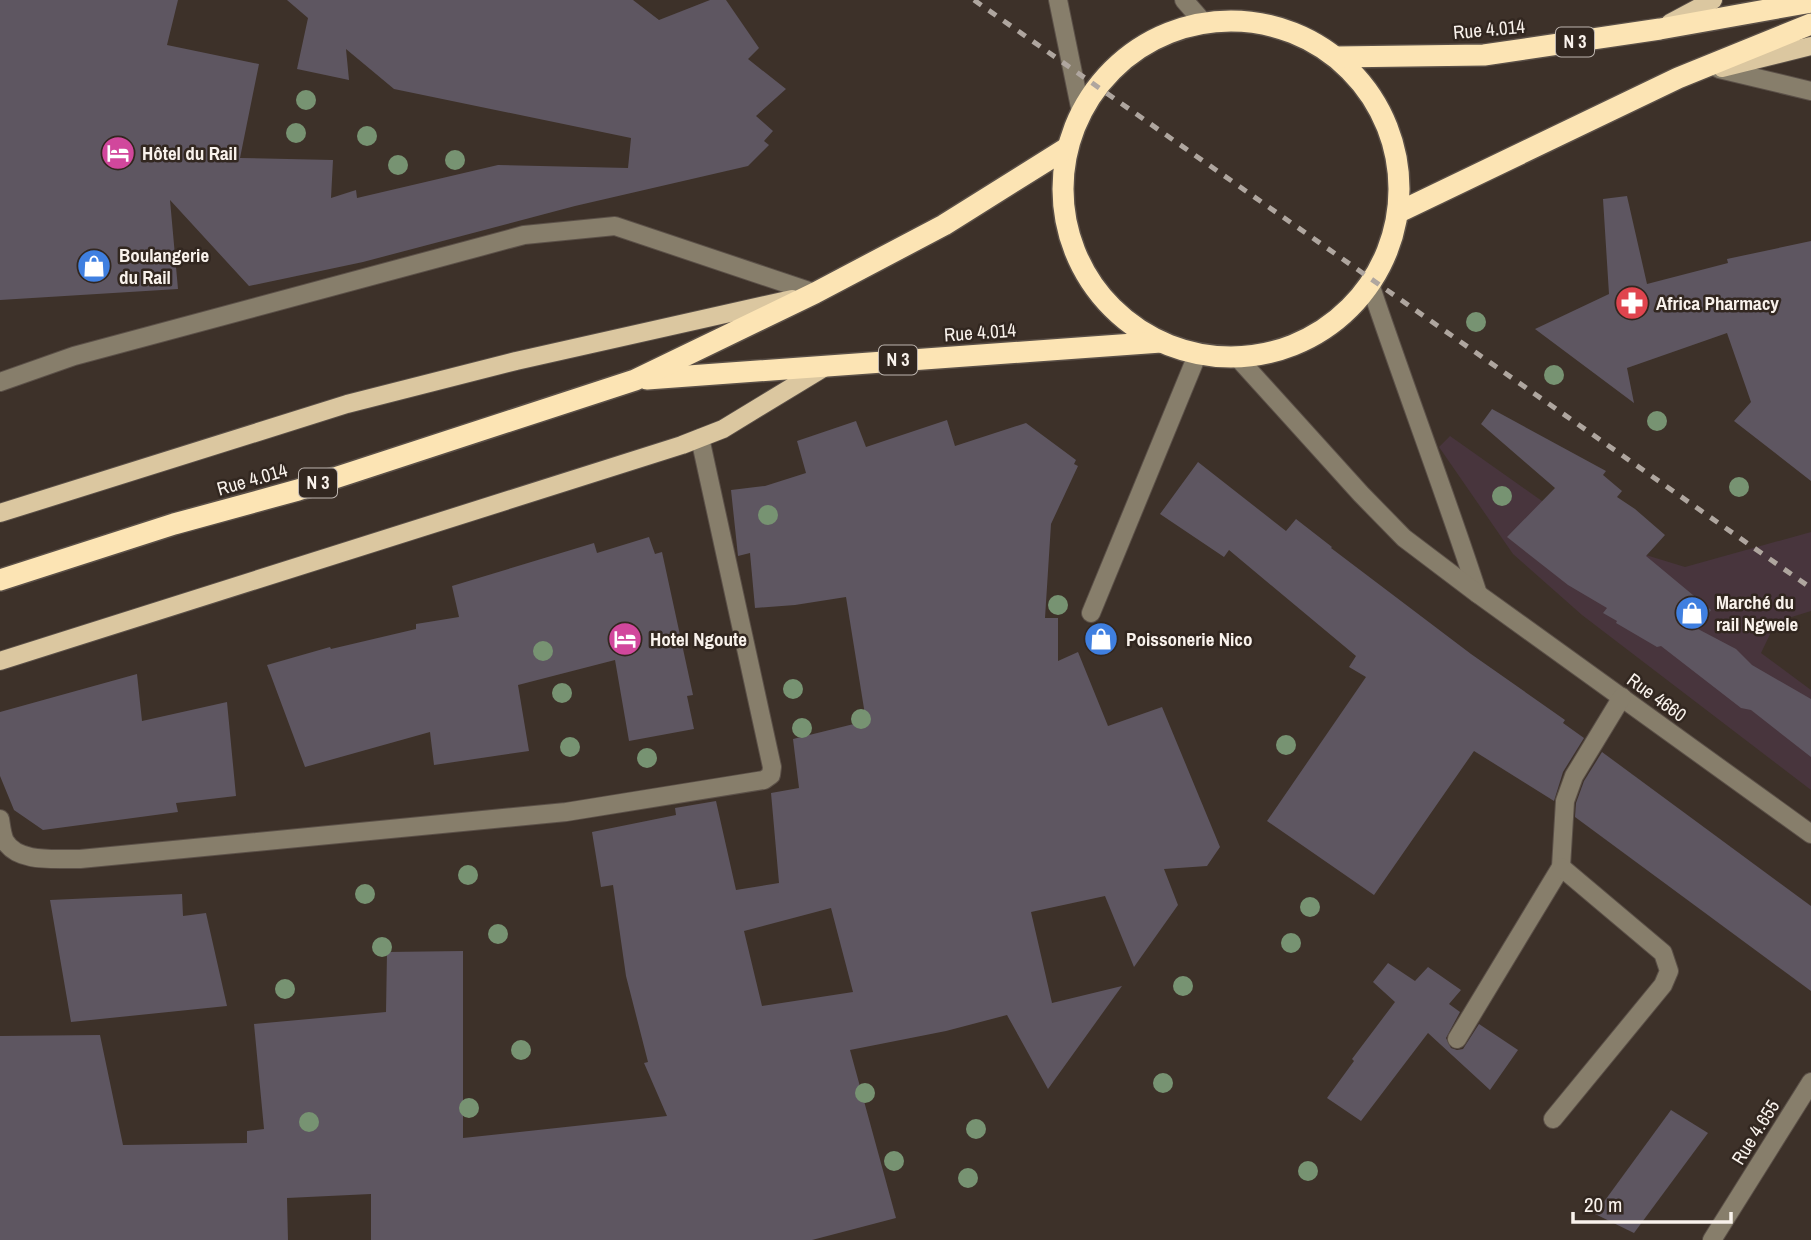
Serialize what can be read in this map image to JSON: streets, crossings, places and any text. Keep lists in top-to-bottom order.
{
  "streets": {
    "highway": ["Rue 4.014", "N 3"],
    "street": ["Rue 4660", "Rue 4.655"]
  },
  "places": {
    "hotel": ["Hôtel du Rail", "Hotel Ngoute"],
    "shop": ["Boulangerie du Rail", "Marché du rail Ngwele", "Poissonerie Nico"],
    "pharmacy": ["Africa Pharmacy"]
  },
  "scale_bar": "20 m"
}
